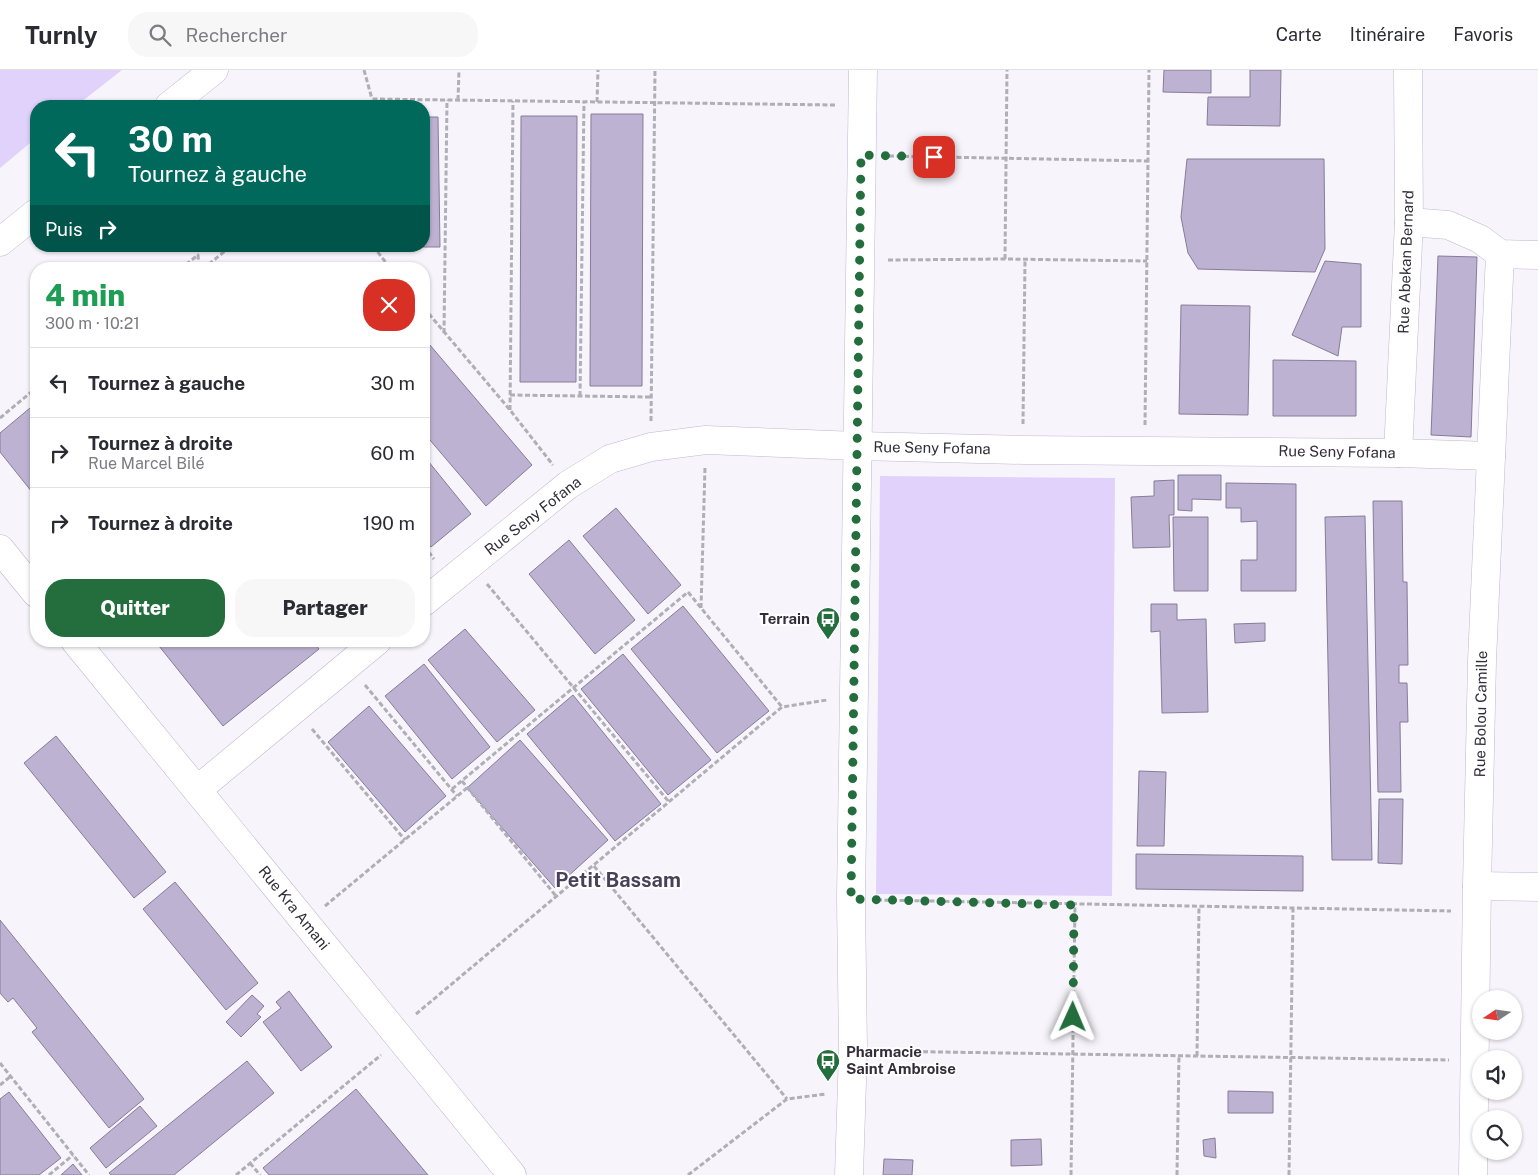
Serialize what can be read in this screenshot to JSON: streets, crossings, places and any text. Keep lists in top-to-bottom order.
{
  "streets": {
    "street": [
      "Rue Abekan Bernard",
      "Rue Seny Fofana",
      "Rue Bolou Camille",
      "Rue Kra Amani"
    ]
  },
  "crossings": [
    ["Rue Abekan Bernard", "Rue Seny Fofana"],
    ["Rue Seny Fofana", "Rue Bolou Camille"]
  ],
  "districts": ["Petit Bassam"],
  "places": {
    "bus stop": ["Terrain", "Pharmacie Saint Ambroise"]
  },
  "north": "left",
  "page": {
    "header": "Turnly",
    "search": "Rechercher",
    "nav": ["Carte", "Itinéraire", "Favoris"],
    "turn": ["30 m", "Tournez à gauche"],
    "then": "Puis",
    "heading": ["4 min", "300 m · 10:21"],
    "list": [
      {
        "name": "Tournez à gauche",
        "value": "30 m"
      },
      {
        "name": "Tournez à droite",
        "note": "Rue Marcel Bilé",
        "value": "60 m"
      },
      {
        "name": "Tournez à droite",
        "value": "190 m"
      }
    ],
    "buttons": ["Quitter", "Partager"]
  }
}
